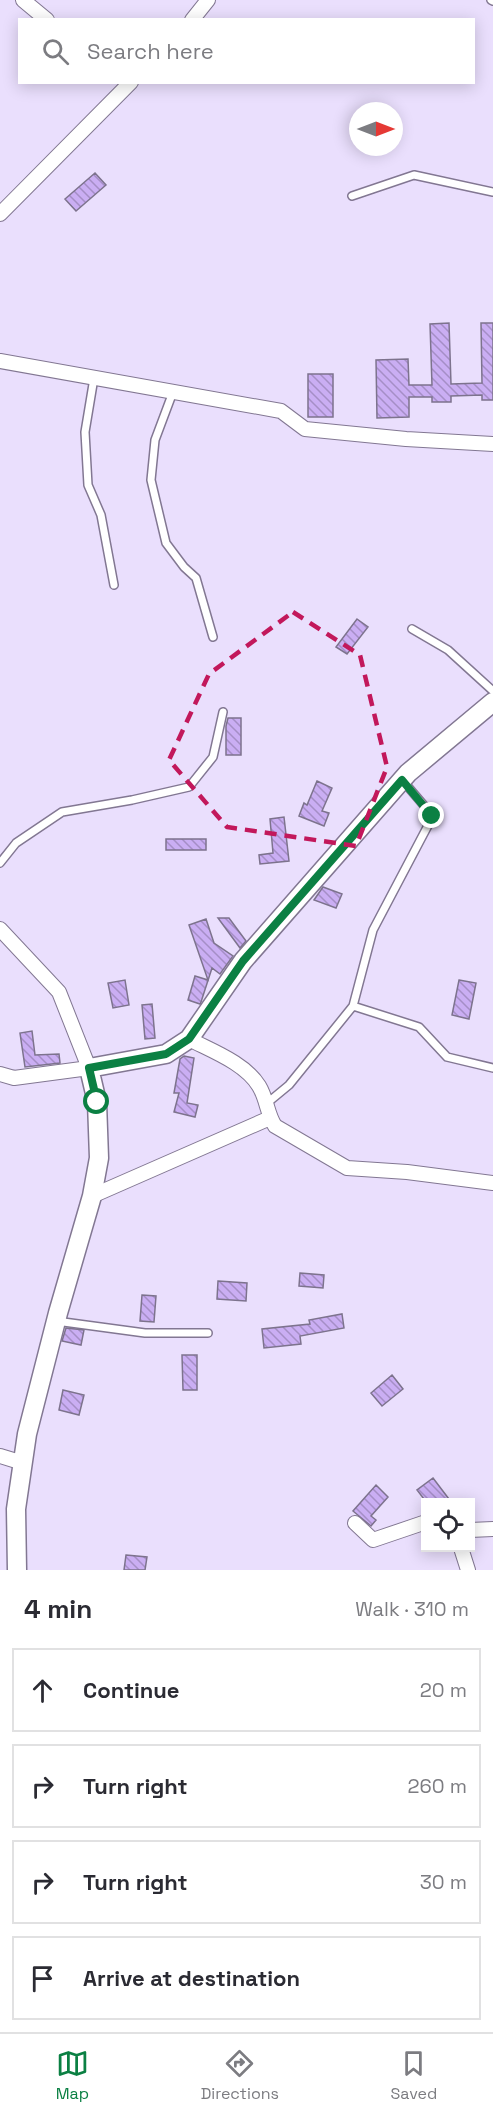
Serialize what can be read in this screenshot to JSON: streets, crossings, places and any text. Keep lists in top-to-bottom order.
{
  "north": "right",
  "page": {
    "search": "Search here",
    "heading": ["4 min", "Walk · 310 m"],
    "list": [
      ["Continue", "20 m"],
      ["Turn right", "260 m"],
      ["Turn right", "30 m"],
      "Arrive at destination"
    ],
    "nav": ["Map", "Directions", "Saved"]
  }
}
